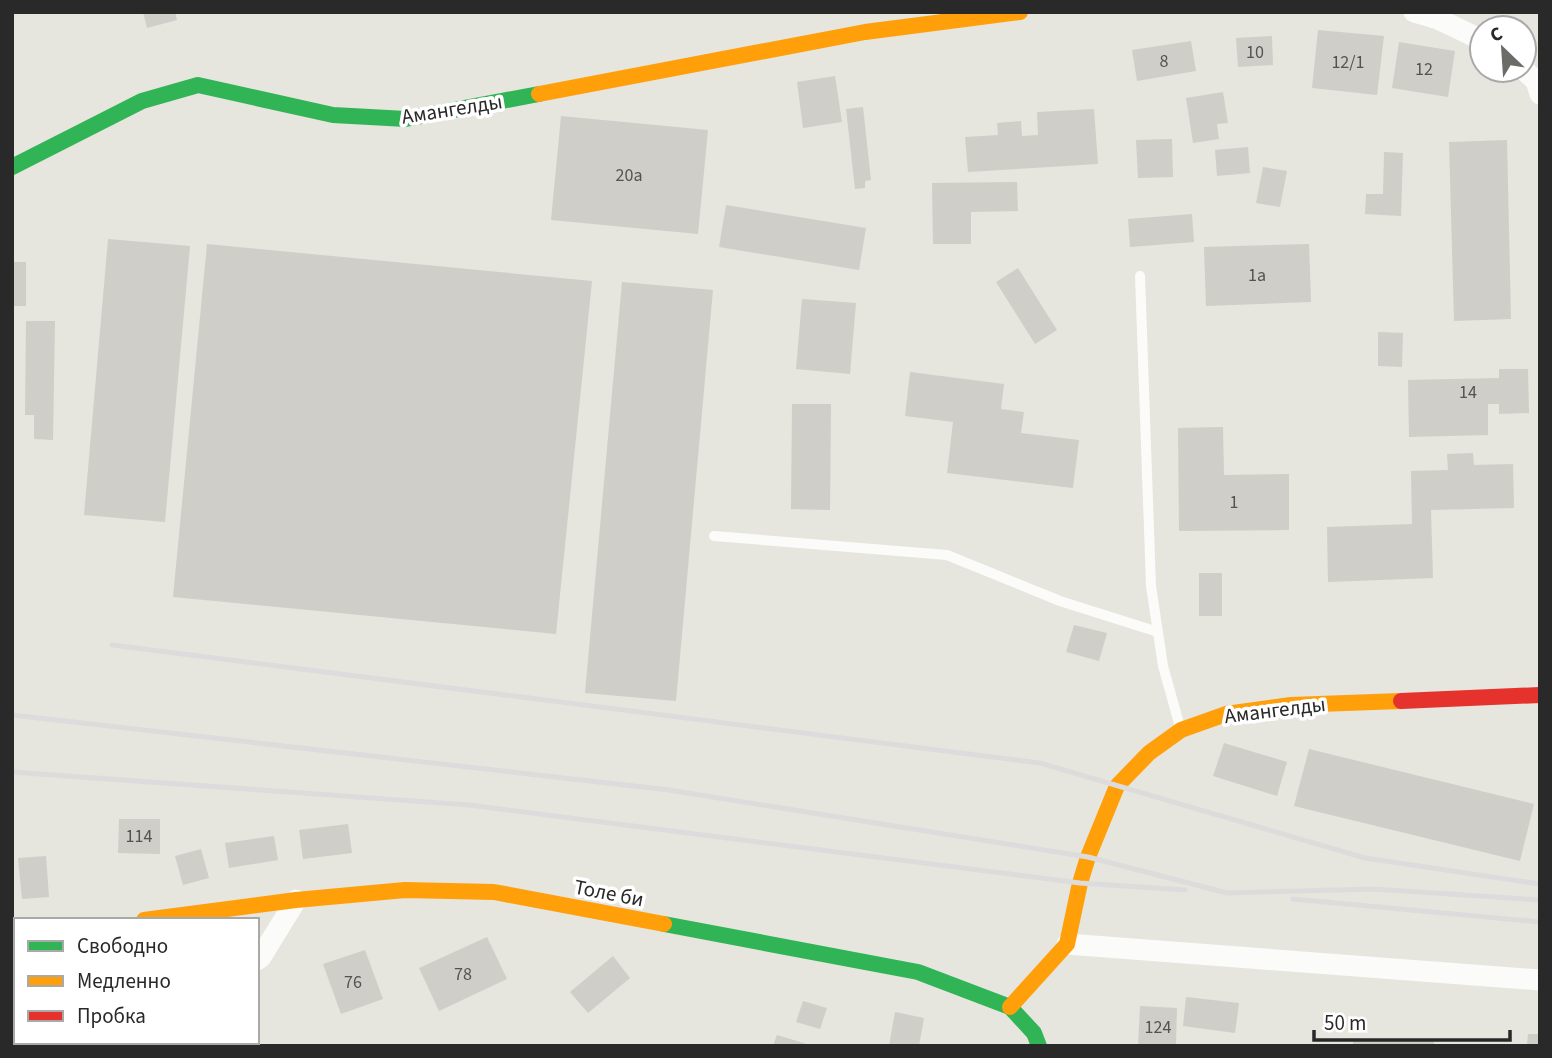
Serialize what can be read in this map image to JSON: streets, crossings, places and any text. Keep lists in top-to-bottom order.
{
  "streets": {
    "street": ["Амангелды", "Толе би"]
  },
  "crossings": [
    ["Амангелды", "Толе би"]
  ],
  "house_numbers": [
    "10",
    "8",
    "12/1",
    "12",
    "20а",
    "1а",
    "14",
    "1",
    "114",
    "78",
    "76",
    "124"
  ],
  "legend": ["Свободно", "Медленно", "Пробка"],
  "scale_bar": "50 m",
  "north": "top left"
}
